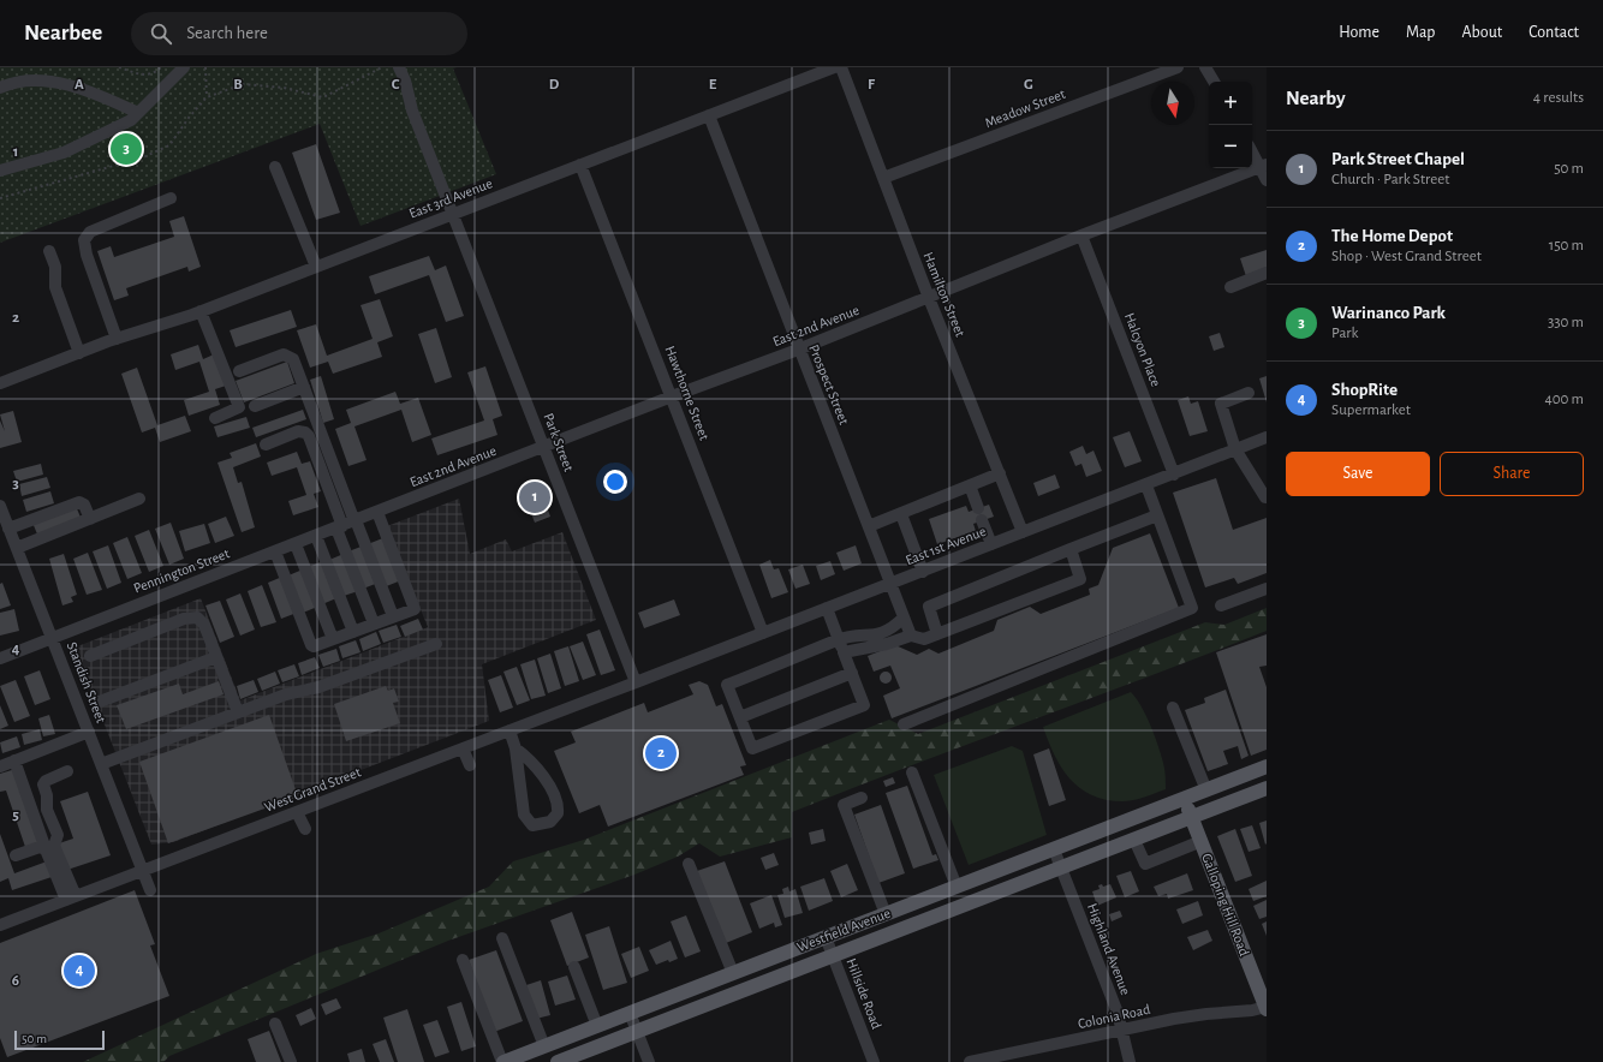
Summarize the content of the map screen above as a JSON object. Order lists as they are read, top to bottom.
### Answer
{
  "streets": {
    "main road": ["Galloping Hill Road", "Westfield Avenue"],
    "street": [
      "Meadow Street",
      "East 3rd Avenue",
      "Hamilton Street",
      "East 2nd Avenue",
      "Halcyon Place",
      "Prospect Street",
      "Hawthorne Street",
      "Park Street",
      "East 1st Avenue",
      "Pennington Street",
      "Standish Street",
      "West Grand Street",
      "Highland Avenue",
      "Hillside Road",
      "Colonia Road"
    ]
  },
  "crossings": [
    ["Meadow Street", "Hamilton Street"],
    ["East 3rd Avenue", "Prospect Street"],
    ["East 3rd Avenue", "Hawthorne Street"],
    ["East 3rd Avenue", "Park Street"],
    ["Hamilton Street", "East 2nd Avenue"],
    ["Hamilton Street", "East 1st Avenue"],
    ["East 2nd Avenue", "Halcyon Place"],
    ["East 2nd Avenue", "Prospect Street"],
    ["East 2nd Avenue", "Hawthorne Street"],
    ["East 2nd Avenue", "Park Street"],
    ["East 2nd Avenue", "Pennington Street"],
    ["Halcyon Place", "East 1st Avenue"],
    ["Prospect Street", "East 1st Avenue"],
    ["Hawthorne Street", "East 1st Avenue"],
    ["Park Street", "East 1st Avenue"],
    ["Park Street", "West Grand Street"],
    ["East 1st Avenue", "West Grand Street"],
    ["Pennington Street", "Standish Street"],
    ["Standish Street", "West Grand Street"],
    ["Galloping Hill Road", "Westfield Avenue"],
    ["Galloping Hill Road", "Colonia Road"],
    ["Westfield Avenue", "Highland Avenue"],
    ["Westfield Avenue", "Hillside Road"],
    ["Highland Avenue", "Colonia Road"]
  ],
  "scale_bar": "50 m",
  "north": "bottom",
  "page": {
    "header": "Nearbee",
    "search": "Search here",
    "nav": [
      "Home",
      "Map",
      "About",
      "Contact"
    ],
    "heading": ["Nearby", "4 results"],
    "map_buttons": ["+", "−"],
    "list": [
      {
        "mark": "1",
        "name": "Park Street Chapel",
        "note": "Church · Park Street",
        "value": "50 m"
      },
      {
        "mark": "2",
        "name": "The Home Depot",
        "note": "Shop · West Grand Street",
        "value": "150 m"
      },
      {
        "mark": "3",
        "name": "Warinanco Park",
        "note": "Park",
        "value": "330 m"
      },
      {
        "mark": "4",
        "name": "ShopRite",
        "note": "Supermarket",
        "value": "400 m"
      }
    ],
    "pins": [
      "3",
      "1",
      "2",
      "4"
    ],
    "buttons": ["Save", "Share"],
    "scale": "50 m"
  },
  "grid": {
    "columns": [
      "A",
      "B",
      "C",
      "D",
      "E",
      "F",
      "G"
    ],
    "rows": [
      "1",
      "2",
      "3",
      "4",
      "5",
      "6"
    ]
  }
}
